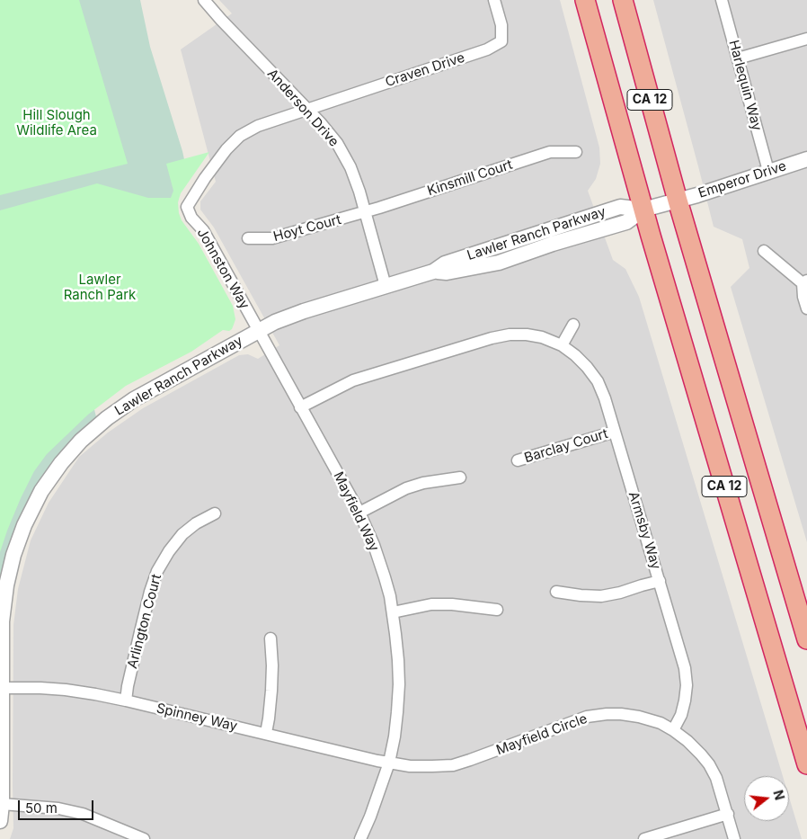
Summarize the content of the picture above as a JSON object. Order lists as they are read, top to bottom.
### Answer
{
  "streets": {
    "highway": ["CA 12"],
    "street": [
      "Craven Drive",
      "Harlequin Way",
      "Anderson Drive",
      "Kinsmill Court",
      "Emperor Drive",
      "Hoyt Court",
      "Lawler Ranch Parkway",
      "Johnston Way",
      "Barclay Court",
      "Mayfield Way",
      "Armsby Way",
      "Arlington Court",
      "Spinney Way",
      "Mayfield Circle"
    ]
  },
  "crossings": [
    ["Craven Drive", "Anderson Drive"],
    ["Craven Drive", "Johnston Way"],
    ["Harlequin Way", "Emperor Drive"],
    ["CA 12", "Emperor Drive"],
    ["CA 12", "Lawler Ranch Parkway"],
    ["Anderson Drive", "Kinsmill Court"],
    ["Anderson Drive", "Hoyt Court"],
    ["Anderson Drive", "Lawler Ranch Parkway"],
    ["Anderson Drive", "Johnston Way"],
    ["Kinsmill Court", "Hoyt Court"],
    ["Emperor Drive", "Lawler Ranch Parkway"],
    ["Lawler Ranch Parkway", "Johnston Way"],
    ["Lawler Ranch Parkway", "Mayfield Way"],
    ["Lawler Ranch Parkway", "Spinney Way"],
    ["Johnston Way", "Mayfield Way"],
    ["Barclay Court", "Armsby Way"],
    ["Mayfield Way", "Armsby Way"],
    ["Mayfield Way", "Spinney Way"],
    ["Mayfield Way", "Mayfield Circle"],
    ["Armsby Way", "Mayfield Circle"],
    ["Arlington Court", "Spinney Way"],
    ["Spinney Way", "Mayfield Circle"]
  ],
  "parks": ["Hill Slough Wildlife Area", "Lawler Ranch Park"],
  "scale_bar": "50 m",
  "north": "right"
}
